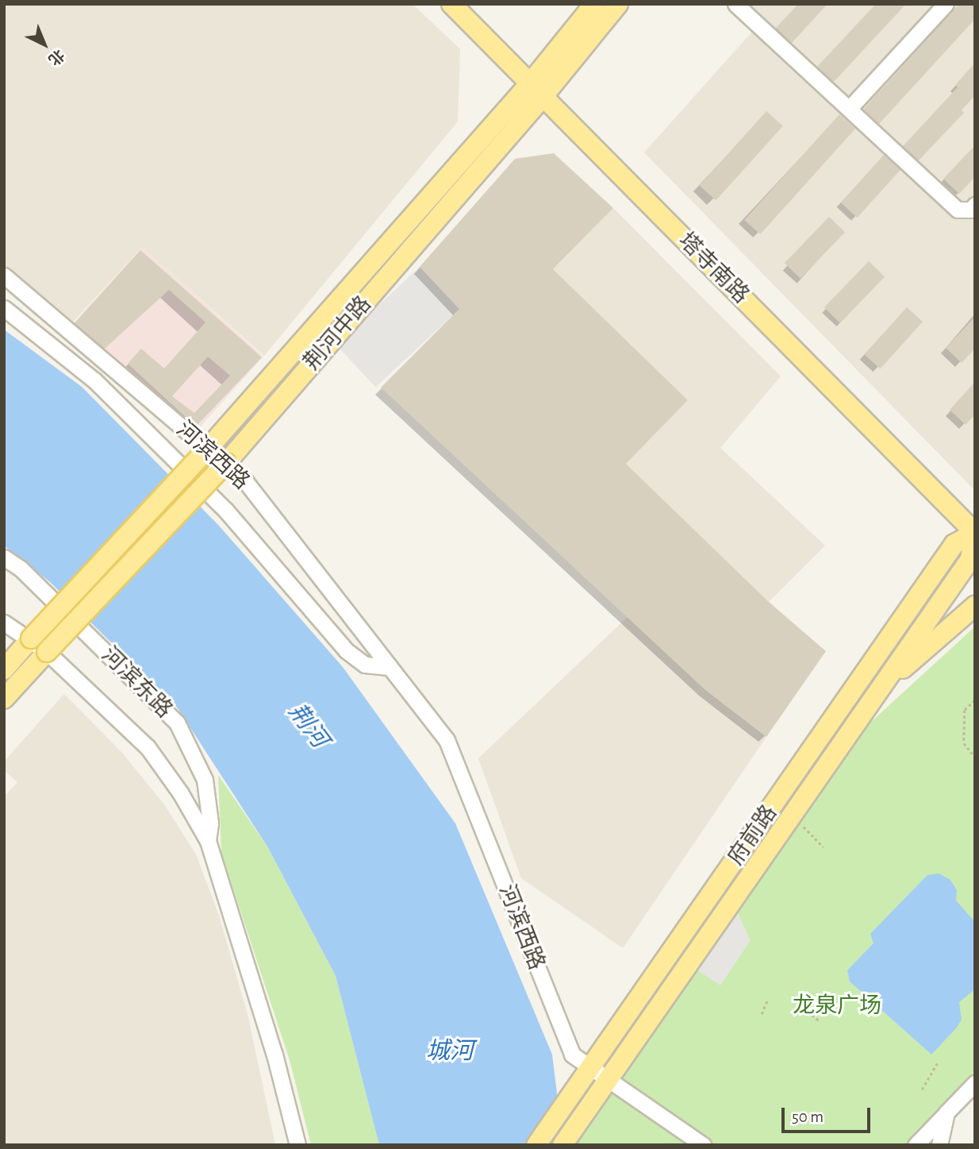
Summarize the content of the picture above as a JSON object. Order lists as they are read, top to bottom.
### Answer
{
  "streets": {
    "main road": ["塔寺南路", "荆河中路", "府前路"],
    "street": ["河滨西路", "河滨东路"]
  },
  "crossings": [
    ["塔寺南路", "荆河中路"],
    ["塔寺南路", "府前路"],
    ["荆河中路", "河滨西路"],
    ["荆河中路", "河滨东路"],
    ["河滨西路", "府前路"]
  ],
  "water": ["荆河", "城河"],
  "parks": ["龙泉广场"],
  "scale_bar": "50 m",
  "north": "bottom right"
}
